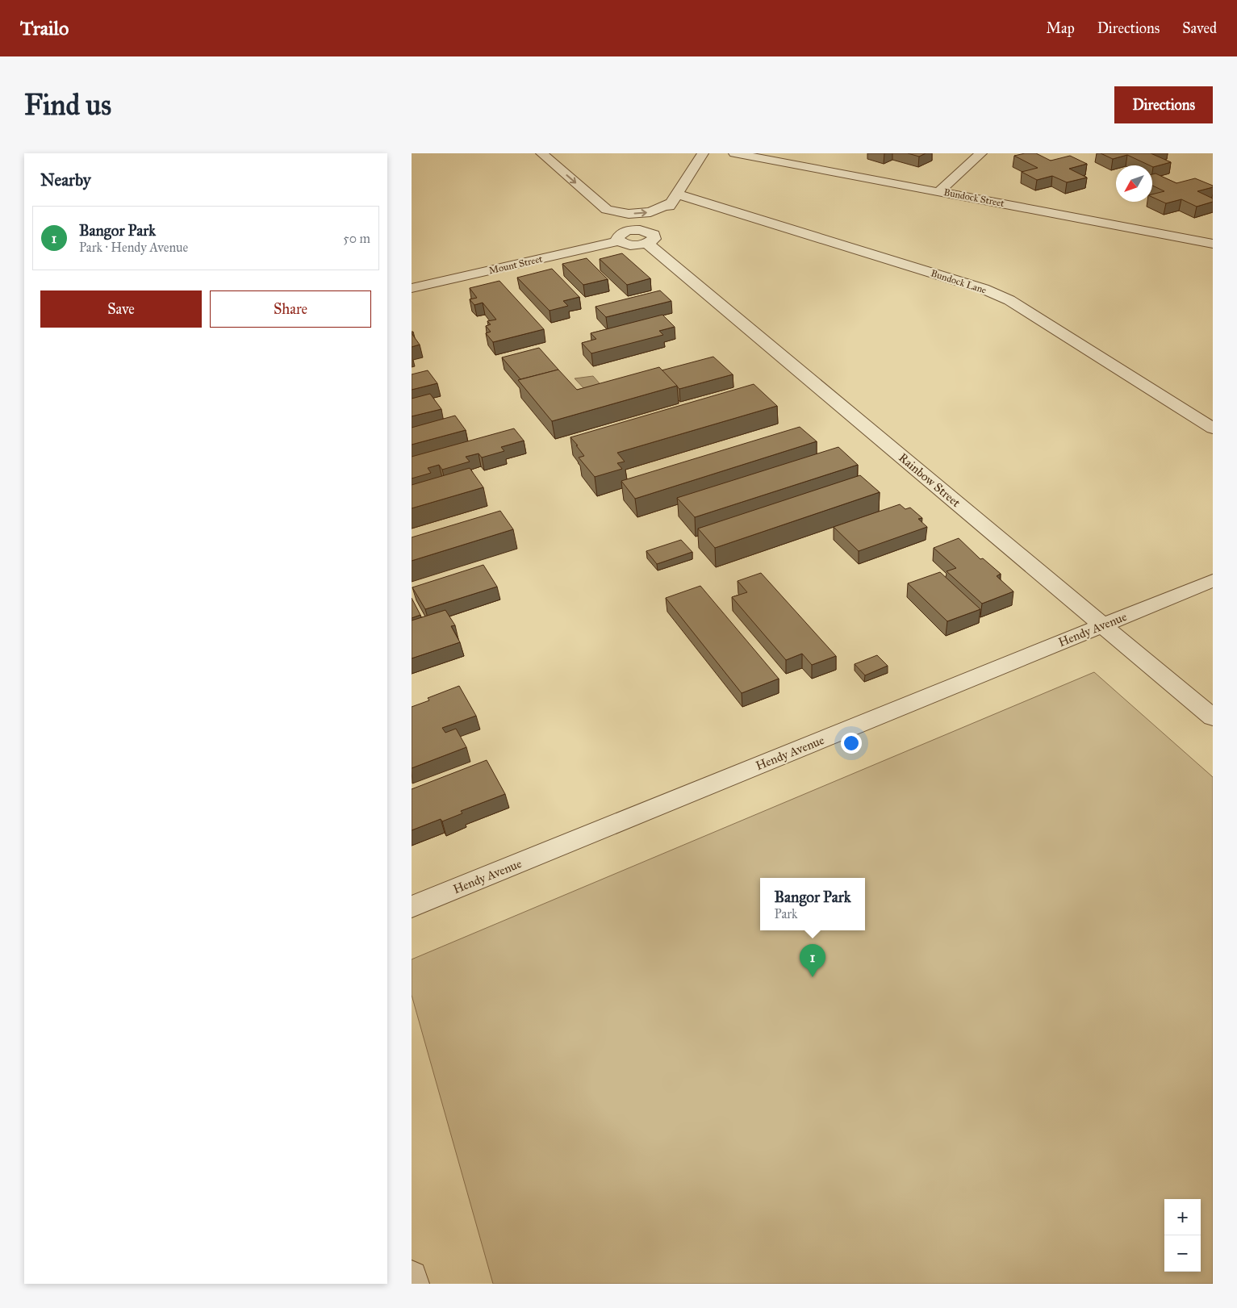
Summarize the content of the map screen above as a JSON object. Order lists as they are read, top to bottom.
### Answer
{
  "streets": {
    "street": [
      "Bundock Street",
      "Mount Street",
      "Bundock Lane",
      "Rainbow Street",
      "Hendy Avenue"
    ]
  },
  "crossings": [
    ["Mount Street", "Rainbow Street"],
    ["Rainbow Street", "Hendy Avenue"]
  ],
  "north": "bottom left",
  "page": {
    "header": "Trailo",
    "nav": ["Map", "Directions", "Saved"],
    "buttons": [
      "Directions",
      ["Save", "Share"]
    ],
    "title": "Find us",
    "heading": "Nearby",
    "list": [
      {
        "mark": "1",
        "name": "Bangor Park",
        "note": "Park · Hendy Avenue",
        "value": "50 m"
      }
    ],
    "popup": ["Bangor Park", "Park"],
    "pins": "1",
    "map_buttons": ["+", "−"]
  }
}
